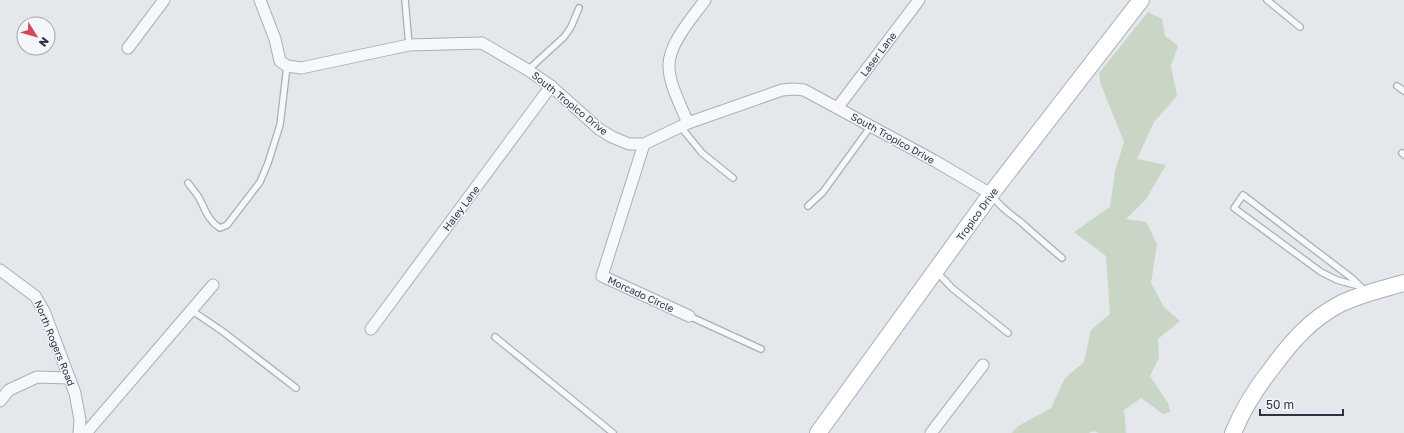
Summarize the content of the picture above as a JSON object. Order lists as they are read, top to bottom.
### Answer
{
  "streets": {
    "street": [
      "Laser Lane",
      "South Tropico Drive",
      "Haley Lane",
      "Tropico Drive",
      "Morcado Circle",
      "North Rogers Road"
    ]
  },
  "crossings": [
    ["Laser Lane", "South Tropico Drive"],
    ["South Tropico Drive", "Haley Lane"],
    ["South Tropico Drive", "Tropico Drive"],
    ["South Tropico Drive", "Morcado Circle"]
  ],
  "scale_bar": "50 m",
  "north": "bottom right"
}
